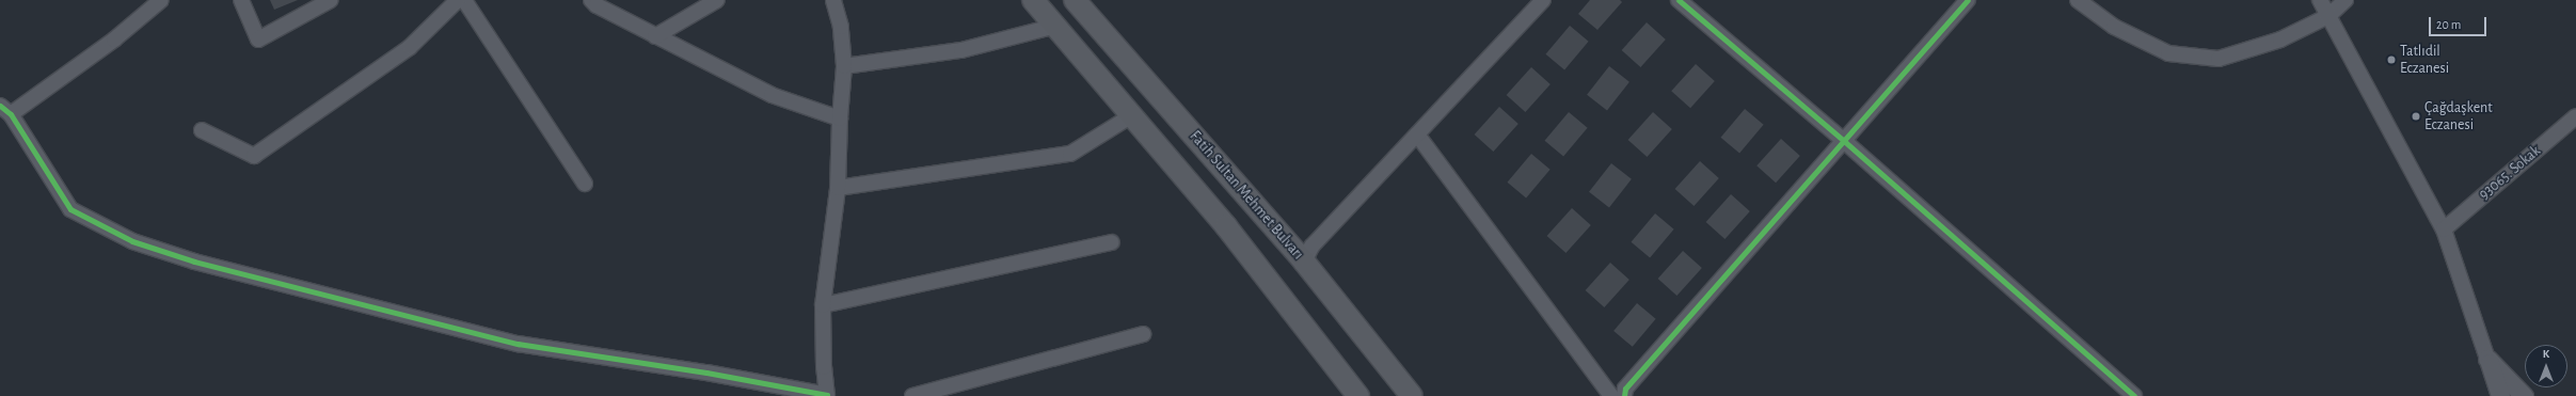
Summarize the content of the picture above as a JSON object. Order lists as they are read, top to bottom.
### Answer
{
  "streets": {
    "main road": ["Fatih Sultan Mehmet Bulvarı"],
    "street": ["93065. Sokak"]
  },
  "places": ["Tatlıdil Eczanesi", "Çağdaşkent Eczanesi"],
  "scale_bar": "20 m",
  "north": "top"
}
